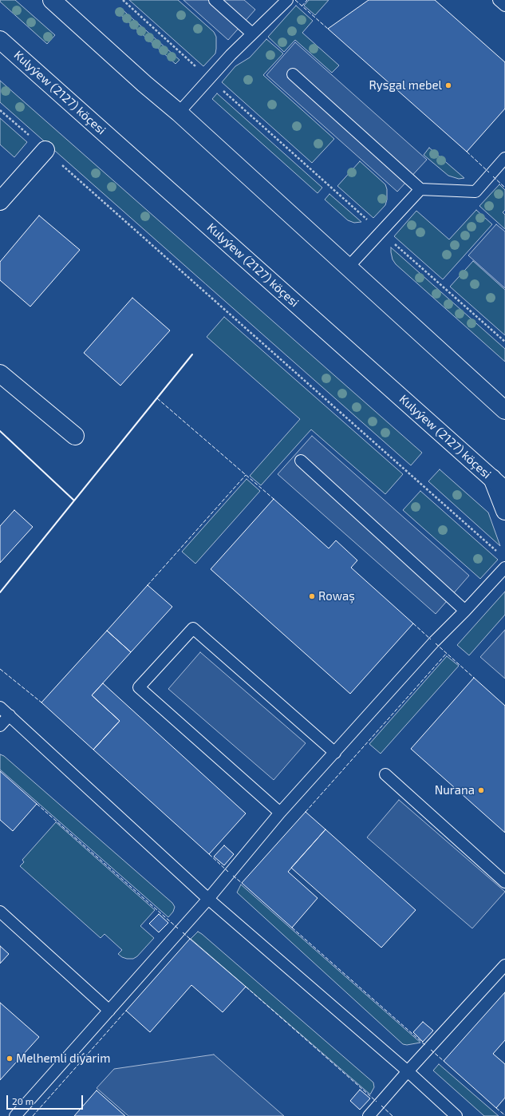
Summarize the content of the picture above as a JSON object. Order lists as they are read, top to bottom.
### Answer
{
  "streets": {
    "main road": ["Kulyýew (2127) köçesi"]
  },
  "places": [
    "Rysgal mebel",
    "Rowaş",
    "Nurana",
    "Melhemli diýarim"
  ],
  "scale_bar": "20 m"
}
